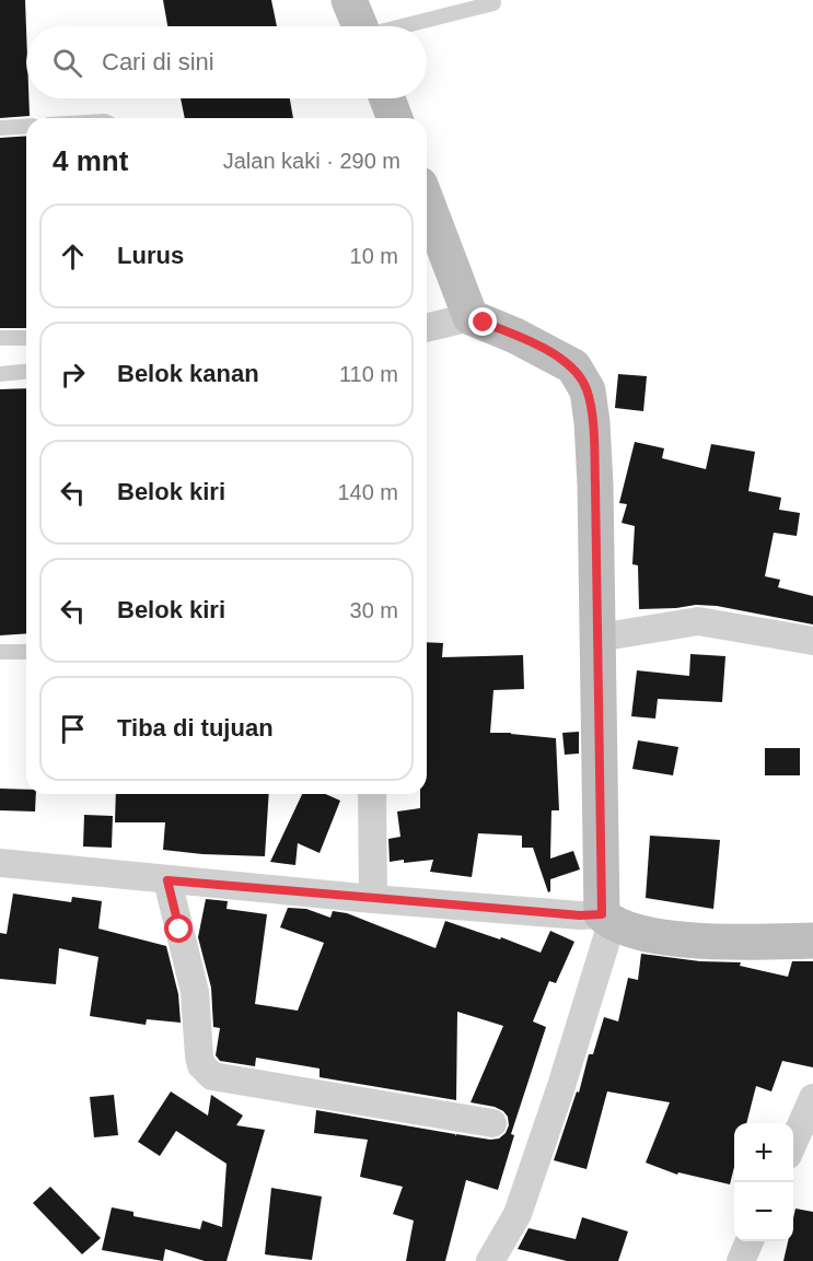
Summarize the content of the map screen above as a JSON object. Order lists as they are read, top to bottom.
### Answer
{
  "page": {
    "search": "Cari di sini",
    "heading": ["4 mnt", "Jalan kaki · 290 m"],
    "list": [
      ["Lurus", "10 m"],
      ["Belok kanan", "110 m"],
      ["Belok kiri", "140 m"],
      ["Belok kiri", "30 m"],
      "Tiba di tujuan"
    ],
    "map_buttons": ["+", "−"]
  }
}
